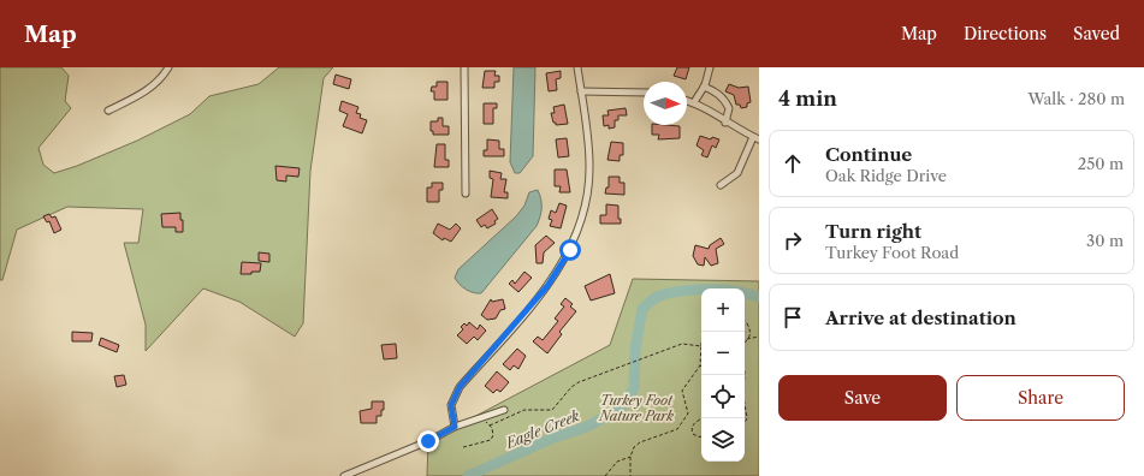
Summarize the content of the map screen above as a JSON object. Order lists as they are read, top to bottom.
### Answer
{
  "water": ["Eagle Creek"],
  "parks": ["Turkey Foot Nature Park"],
  "north": "right",
  "page": {
    "header": "Map",
    "nav": ["Map", "Directions", "Saved"],
    "heading": ["4 min", "Walk · 280 m"],
    "list": [
      ["Continue", "Oak Ridge Drive", "250 m"],
      ["Turn right", "Turkey Foot Road", "30 m"],
      "Arrive at destination"
    ],
    "map_buttons": ["+", "−"],
    "buttons": ["Save", "Share"]
  }
}
